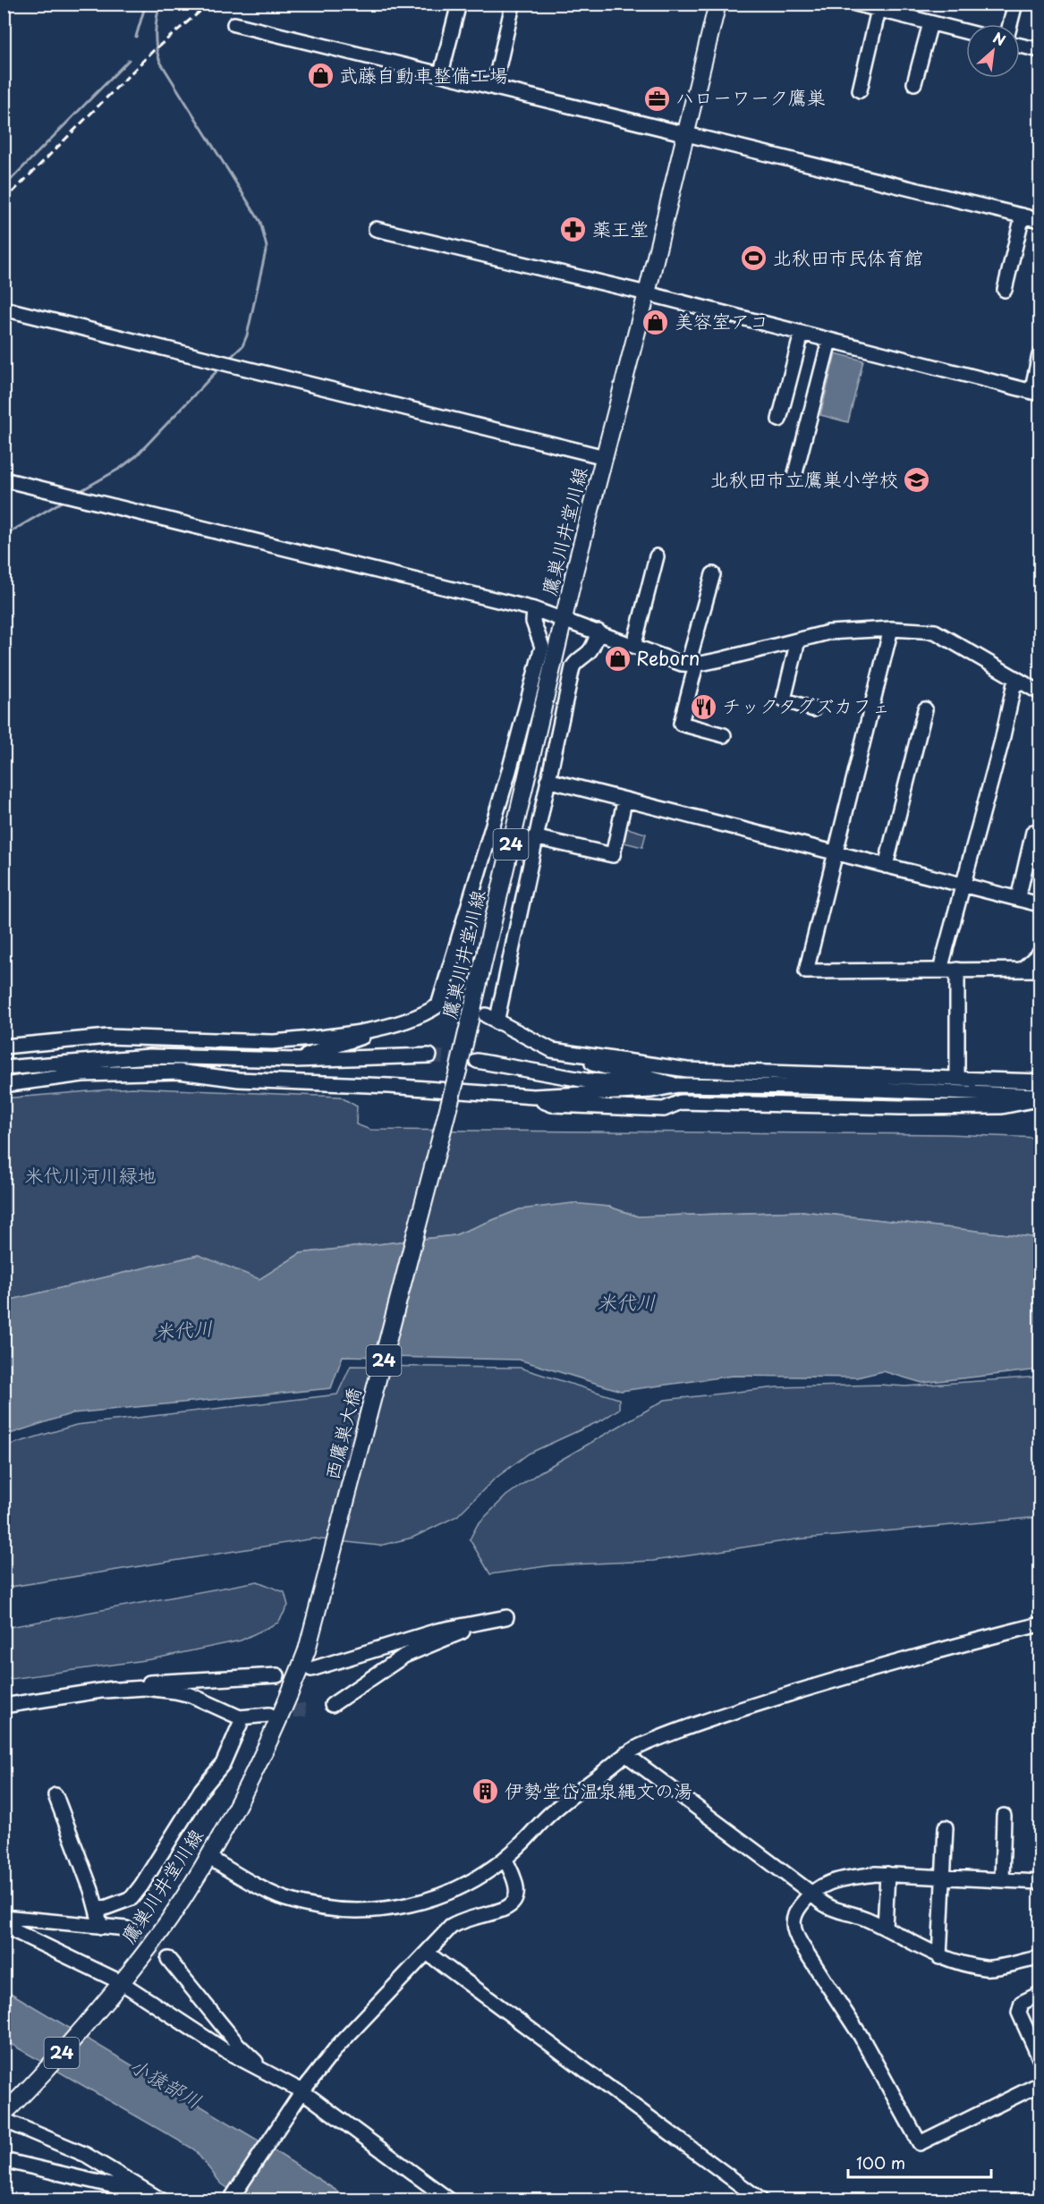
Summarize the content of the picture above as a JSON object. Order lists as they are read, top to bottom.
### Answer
{
  "streets": {
    "main road": ["鷹巣川井堂川線", "24", "西鷹巣大橋"]
  },
  "crossings": [
    ["鷹巣川井堂川線", "西鷹巣大橋"]
  ],
  "water": ["米代川", "小猿部川"],
  "parks": ["米代川河川緑地"],
  "places": {
    "shop": ["武藤自動車整備工場", "美容室アコ", "Reborn"],
    "office": ["ハローワーク鷹巣"],
    "pharmacy": ["薬王堂"],
    "sports": ["北秋田市民体育館"],
    "school or university": ["北秋田市立鷹巣小学校"],
    "restaurant": ["チックタグズカフェ"],
    "building": ["伊勢堂岱温泉縄文の湯"]
  },
  "scale_bar": "100 m",
  "north": "top right"
}
